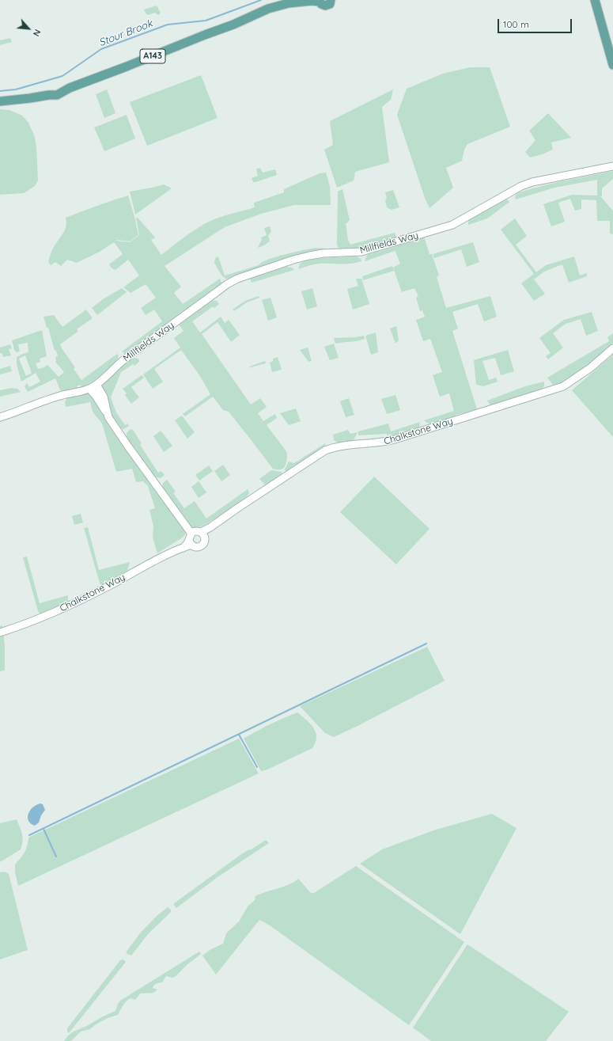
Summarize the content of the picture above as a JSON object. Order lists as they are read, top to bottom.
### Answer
{
  "streets": {
    "main road": ["A143"],
    "street": ["Millfields Way", "Chalkstone Way"]
  },
  "water": ["Stour Brook"],
  "scale_bar": "100 m",
  "north": "bottom right"
}
